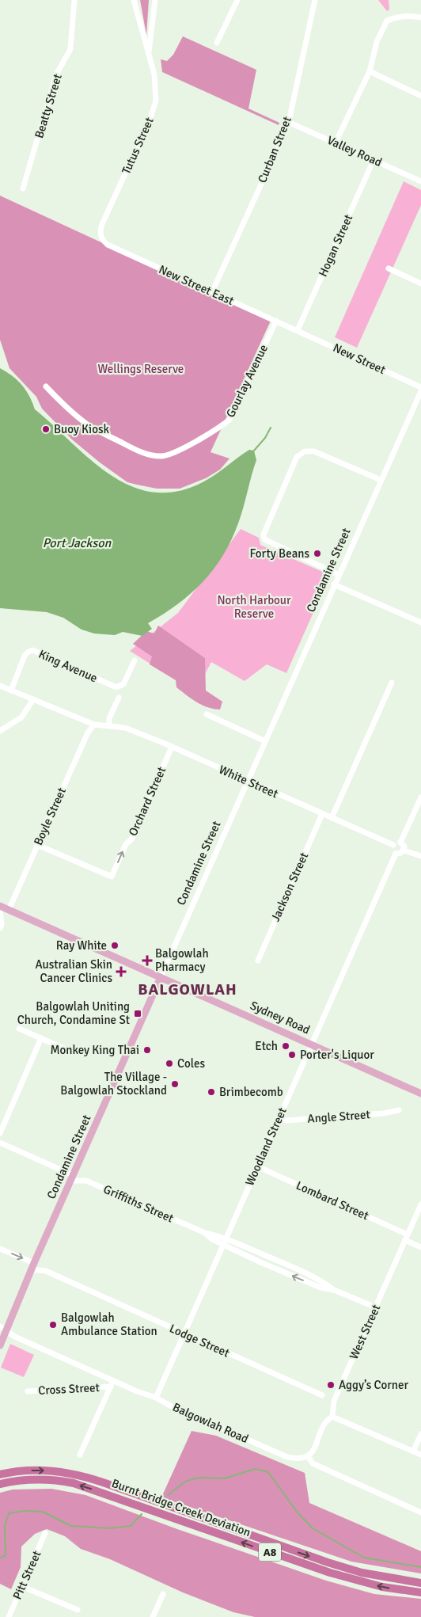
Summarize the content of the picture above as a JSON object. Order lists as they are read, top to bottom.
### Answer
{
  "streets": {
    "highway": ["Burnt Bridge Creek Deviation", "A8"],
    "main road": ["Condamine Street", "Sydney Road"],
    "street": [
      "Beatty Street",
      "Tutus Street",
      "Curban Street",
      "Valley Road",
      "Hogan Street",
      "New Street East",
      "New Street",
      "Gourlay Avenue",
      "King Avenue",
      "White Street",
      "Orchard Street",
      "Boyle Street",
      "Jackson Street",
      "Angle Street",
      "Woodland Street",
      "Lombard Street",
      "Griffiths Street",
      "West Street",
      "Lodge Street",
      "Cross Street",
      "Balgowlah Road",
      "Pitt Street"
    ]
  },
  "crossings": [
    ["Tutus Street", "New Street East"],
    ["Curban Street", "Valley Road"],
    ["Curban Street", "New Street East"],
    ["Valley Road", "Hogan Street"],
    ["Hogan Street", "New Street East"],
    ["Hogan Street", "New Street"],
    ["New Street East", "New Street"],
    ["New Street East", "Gourlay Avenue"],
    ["Condamine Street", "White Street"],
    ["Condamine Street", "Sydney Road"],
    ["Condamine Street", "Griffiths Street"],
    ["Condamine Street", "Lodge Street"],
    ["Condamine Street", "Balgowlah Road"],
    ["King Avenue", "White Street"],
    ["White Street", "Orchard Street"],
    ["White Street", "Boyle Street"],
    ["White Street", "Jackson Street"],
    ["White Street", "Woodland Street"],
    ["Orchard Street", "Boyle Street"],
    ["Boyle Street", "Sydney Road"],
    ["Sydney Road", "Woodland Street"],
    ["Angle Street", "Woodland Street"],
    ["Woodland Street", "Lombard Street"],
    ["Woodland Street", "Griffiths Street"],
    ["Woodland Street", "Lodge Street"],
    ["Woodland Street", "Balgowlah Road"],
    ["Lombard Street", "West Street"],
    ["Griffiths Street", "West Street"],
    ["West Street", "Balgowlah Road"]
  ],
  "districts": ["BALGOWLAH"],
  "water": ["Port Jackson"],
  "parks": ["Wellings Reserve", "North Harbour Reserve"],
  "places": {
    "other": [
      "Buoy Kiosk",
      "Forty Beans",
      "Ray White",
      "Etch",
      "Monkey King Thai",
      "Porter's Liquor",
      "Coles",
      "The Village - Balgowlah Stockland",
      "Brimbecomb",
      "Balgowlah Ambulance Station",
      "Aggy’s Corner"
    ],
    "health": ["Balgowlah Pharmacy", "Australian Skin Cancer Clinics"],
    "transit": ["Balgowlah Uniting Church, Condamine St"]
  }
}
